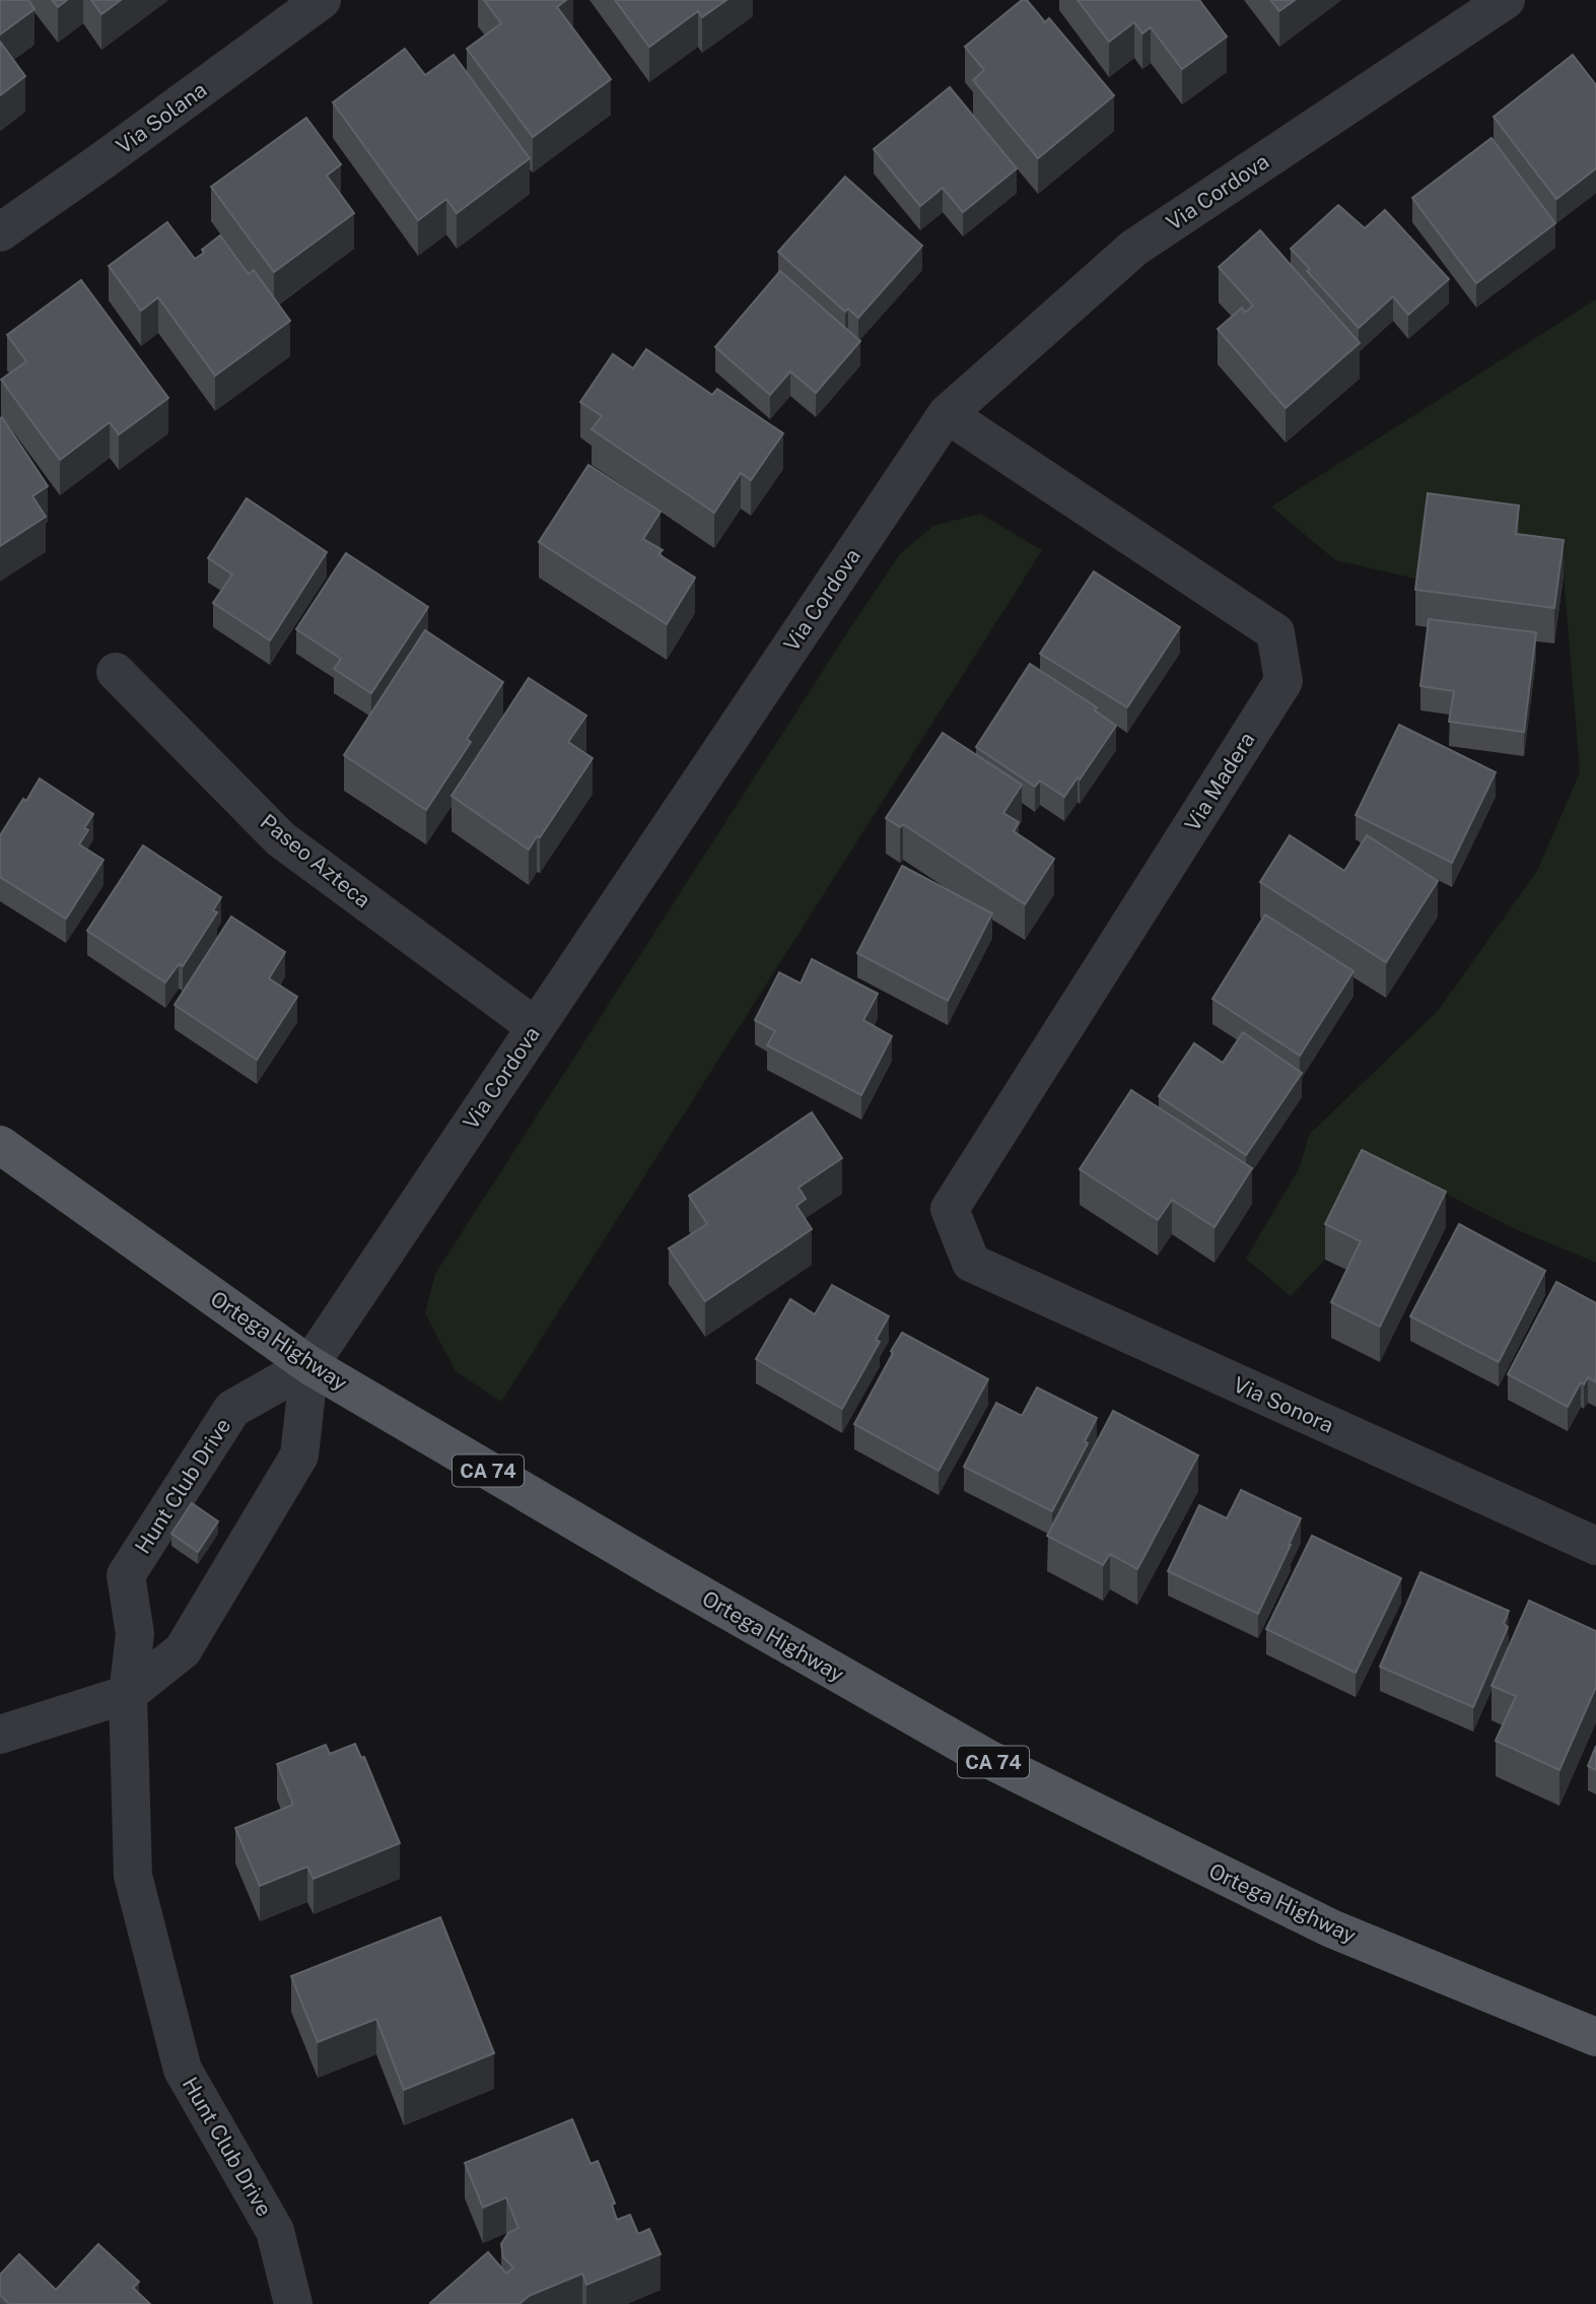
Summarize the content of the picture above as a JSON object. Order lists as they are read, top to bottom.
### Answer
{
  "streets": {
    "main road": ["Ortega Highway", "CA 74"],
    "street": [
      "Via Solana",
      "Via Cordova",
      "Via Madera",
      "Paseo Azteca",
      "Via Sonora",
      "Hunt Club Drive"
    ]
  },
  "crossings": [
    ["Via Cordova", "Via Madera"],
    ["Via Cordova", "Paseo Azteca"],
    ["Via Cordova", "Ortega Highway"],
    ["Via Cordova", "Hunt Club Drive"],
    ["Via Madera", "Via Sonora"],
    ["Ortega Highway", "Hunt Club Drive"]
  ]
}
